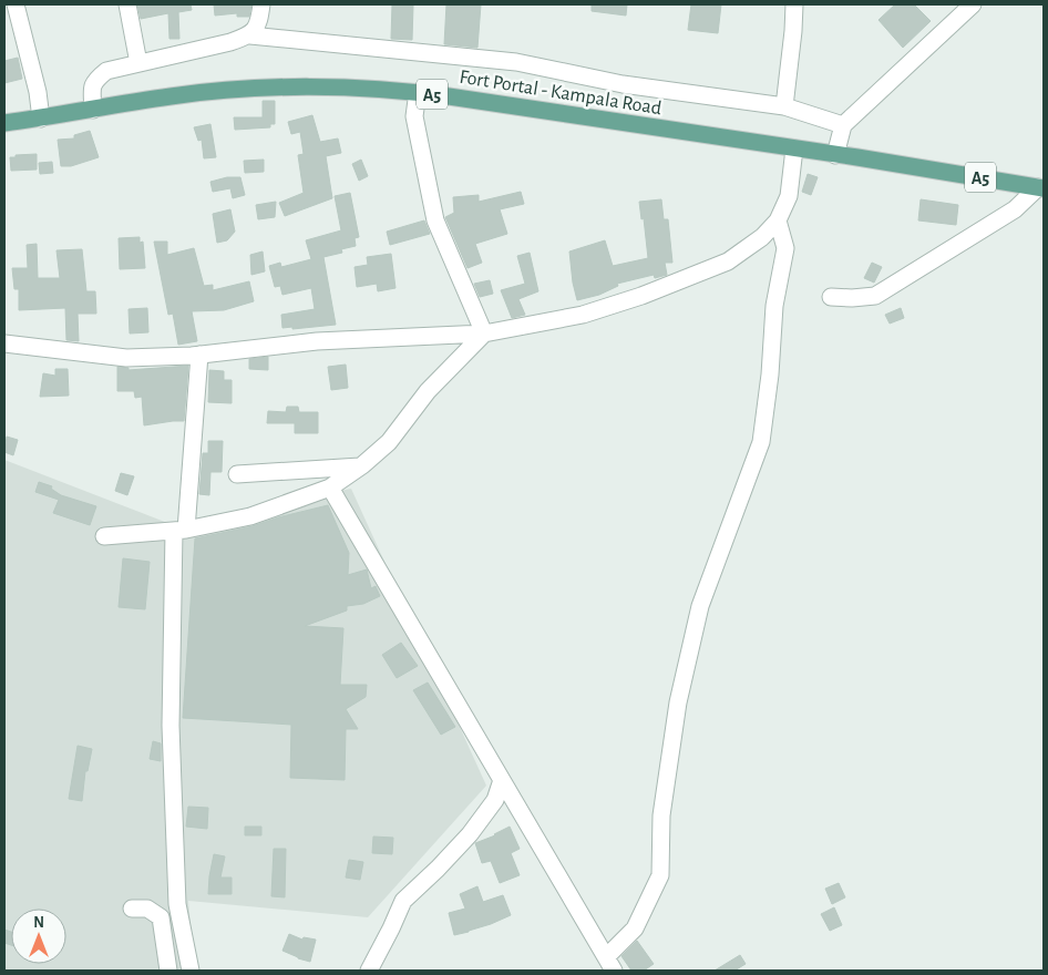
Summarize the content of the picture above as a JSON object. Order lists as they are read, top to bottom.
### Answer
{
  "streets": {
    "main road": ["Fort Portal - Kampala Road", "A5"]
  },
  "north": "top"
}
